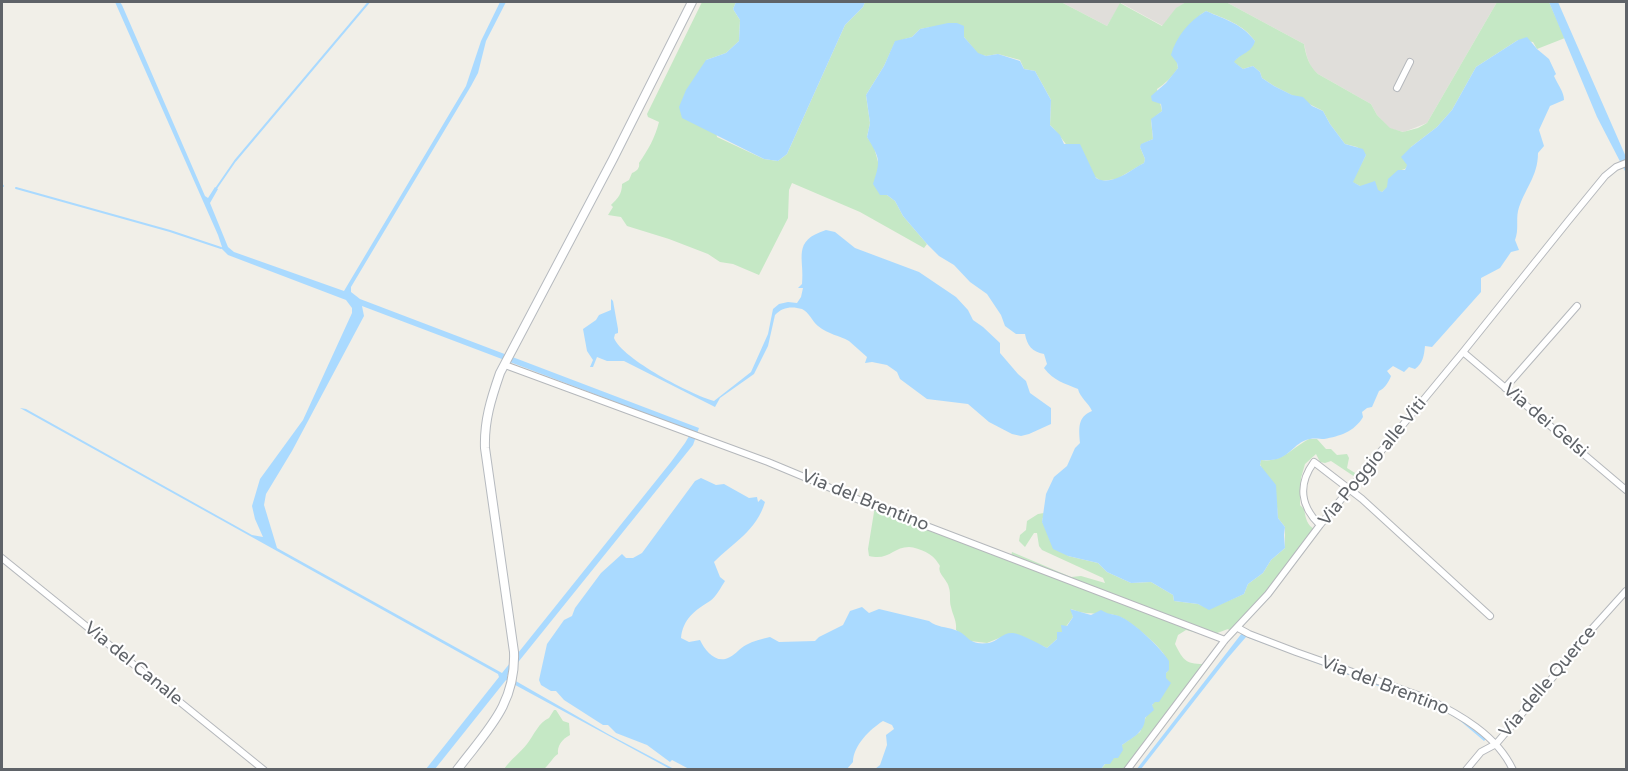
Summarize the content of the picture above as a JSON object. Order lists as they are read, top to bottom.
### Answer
{
  "streets": {
    "street": [
      "Via dei Gelsi",
      "Via Poggio alle Viti",
      "Via del Brentino",
      "Via del Canale",
      "Via delle Querce"
    ]
  },
  "crossings": [
    ["Via dei Gelsi", "Via Poggio alle Viti"],
    ["Via Poggio alle Viti", "Via del Brentino"],
    ["Via del Brentino", "Via delle Querce"]
  ]
}
